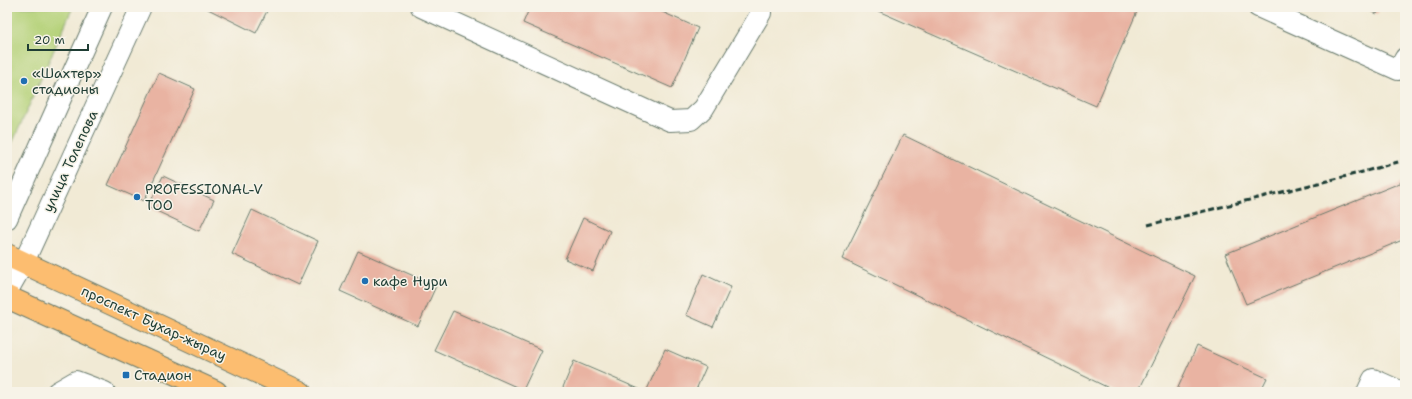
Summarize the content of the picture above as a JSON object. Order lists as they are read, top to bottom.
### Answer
{
  "streets": {
    "main road": ["проспект Бухар-жырау"],
    "street": ["улица Толепова"]
  },
  "crossings": [
    ["улица Толепова", "проспект Бухар-жырау"]
  ],
  "places": {
    "other": ["«Шахтер» стадионы", "PROFESSIONAL-V ТОО", "кафе Нури"],
    "transit": ["Стадион"]
  },
  "scale_bar": "20 m"
}
